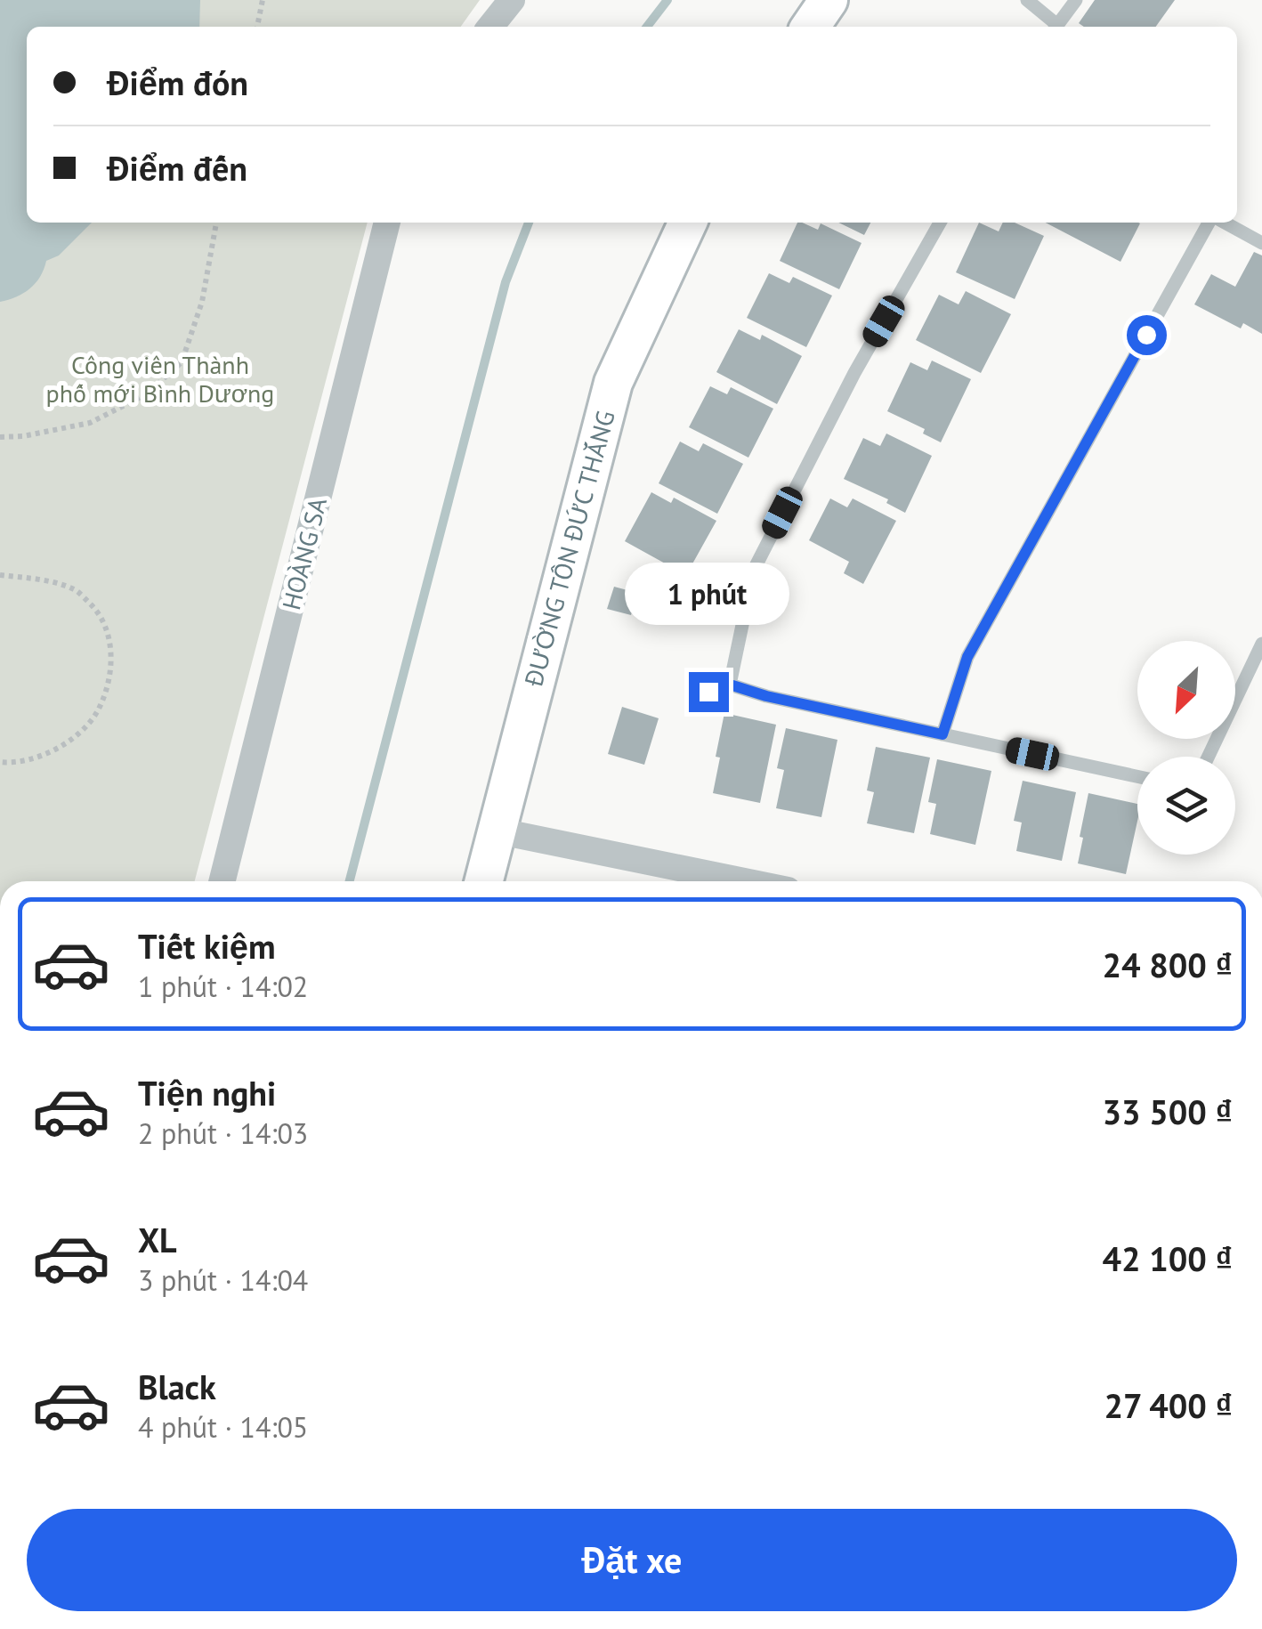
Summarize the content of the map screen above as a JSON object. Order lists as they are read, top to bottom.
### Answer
{
  "streets": {
    "street": ["ĐƯỜNG TÔN ĐỨC THẮNG", "HOÀNG SA"]
  },
  "parks": ["Công viên Thành phố mới Bình Dương"],
  "north": "bottom left",
  "page": {
    "banner": ["Điểm đón", "Điểm đến"],
    "bubble": "1 phút",
    "list": [
      {
        "name": "Tiết kiệm",
        "note": "1 phút · 14:02",
        "value": "24 800 ₫"
      },
      {
        "name": "Tiện nghi",
        "note": "2 phút · 14:03",
        "value": "33 500 ₫"
      },
      {
        "name": "XL",
        "note": "3 phút · 14:04",
        "value": "42 100 ₫"
      },
      {
        "name": "Black",
        "note": "4 phút · 14:05",
        "value": "27 400 ₫"
      }
    ],
    "buttons": "Đặt xe"
  }
}
